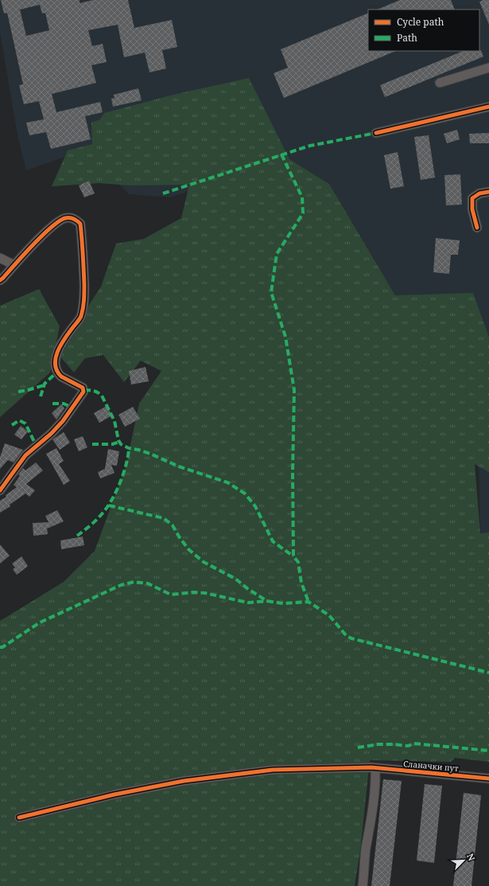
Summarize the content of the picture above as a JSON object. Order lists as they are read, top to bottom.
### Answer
{
  "streets": {
    "street": ["Сланачки пут"]
  },
  "legend": ["Cycle path", "Path"],
  "north": "top right"
}
